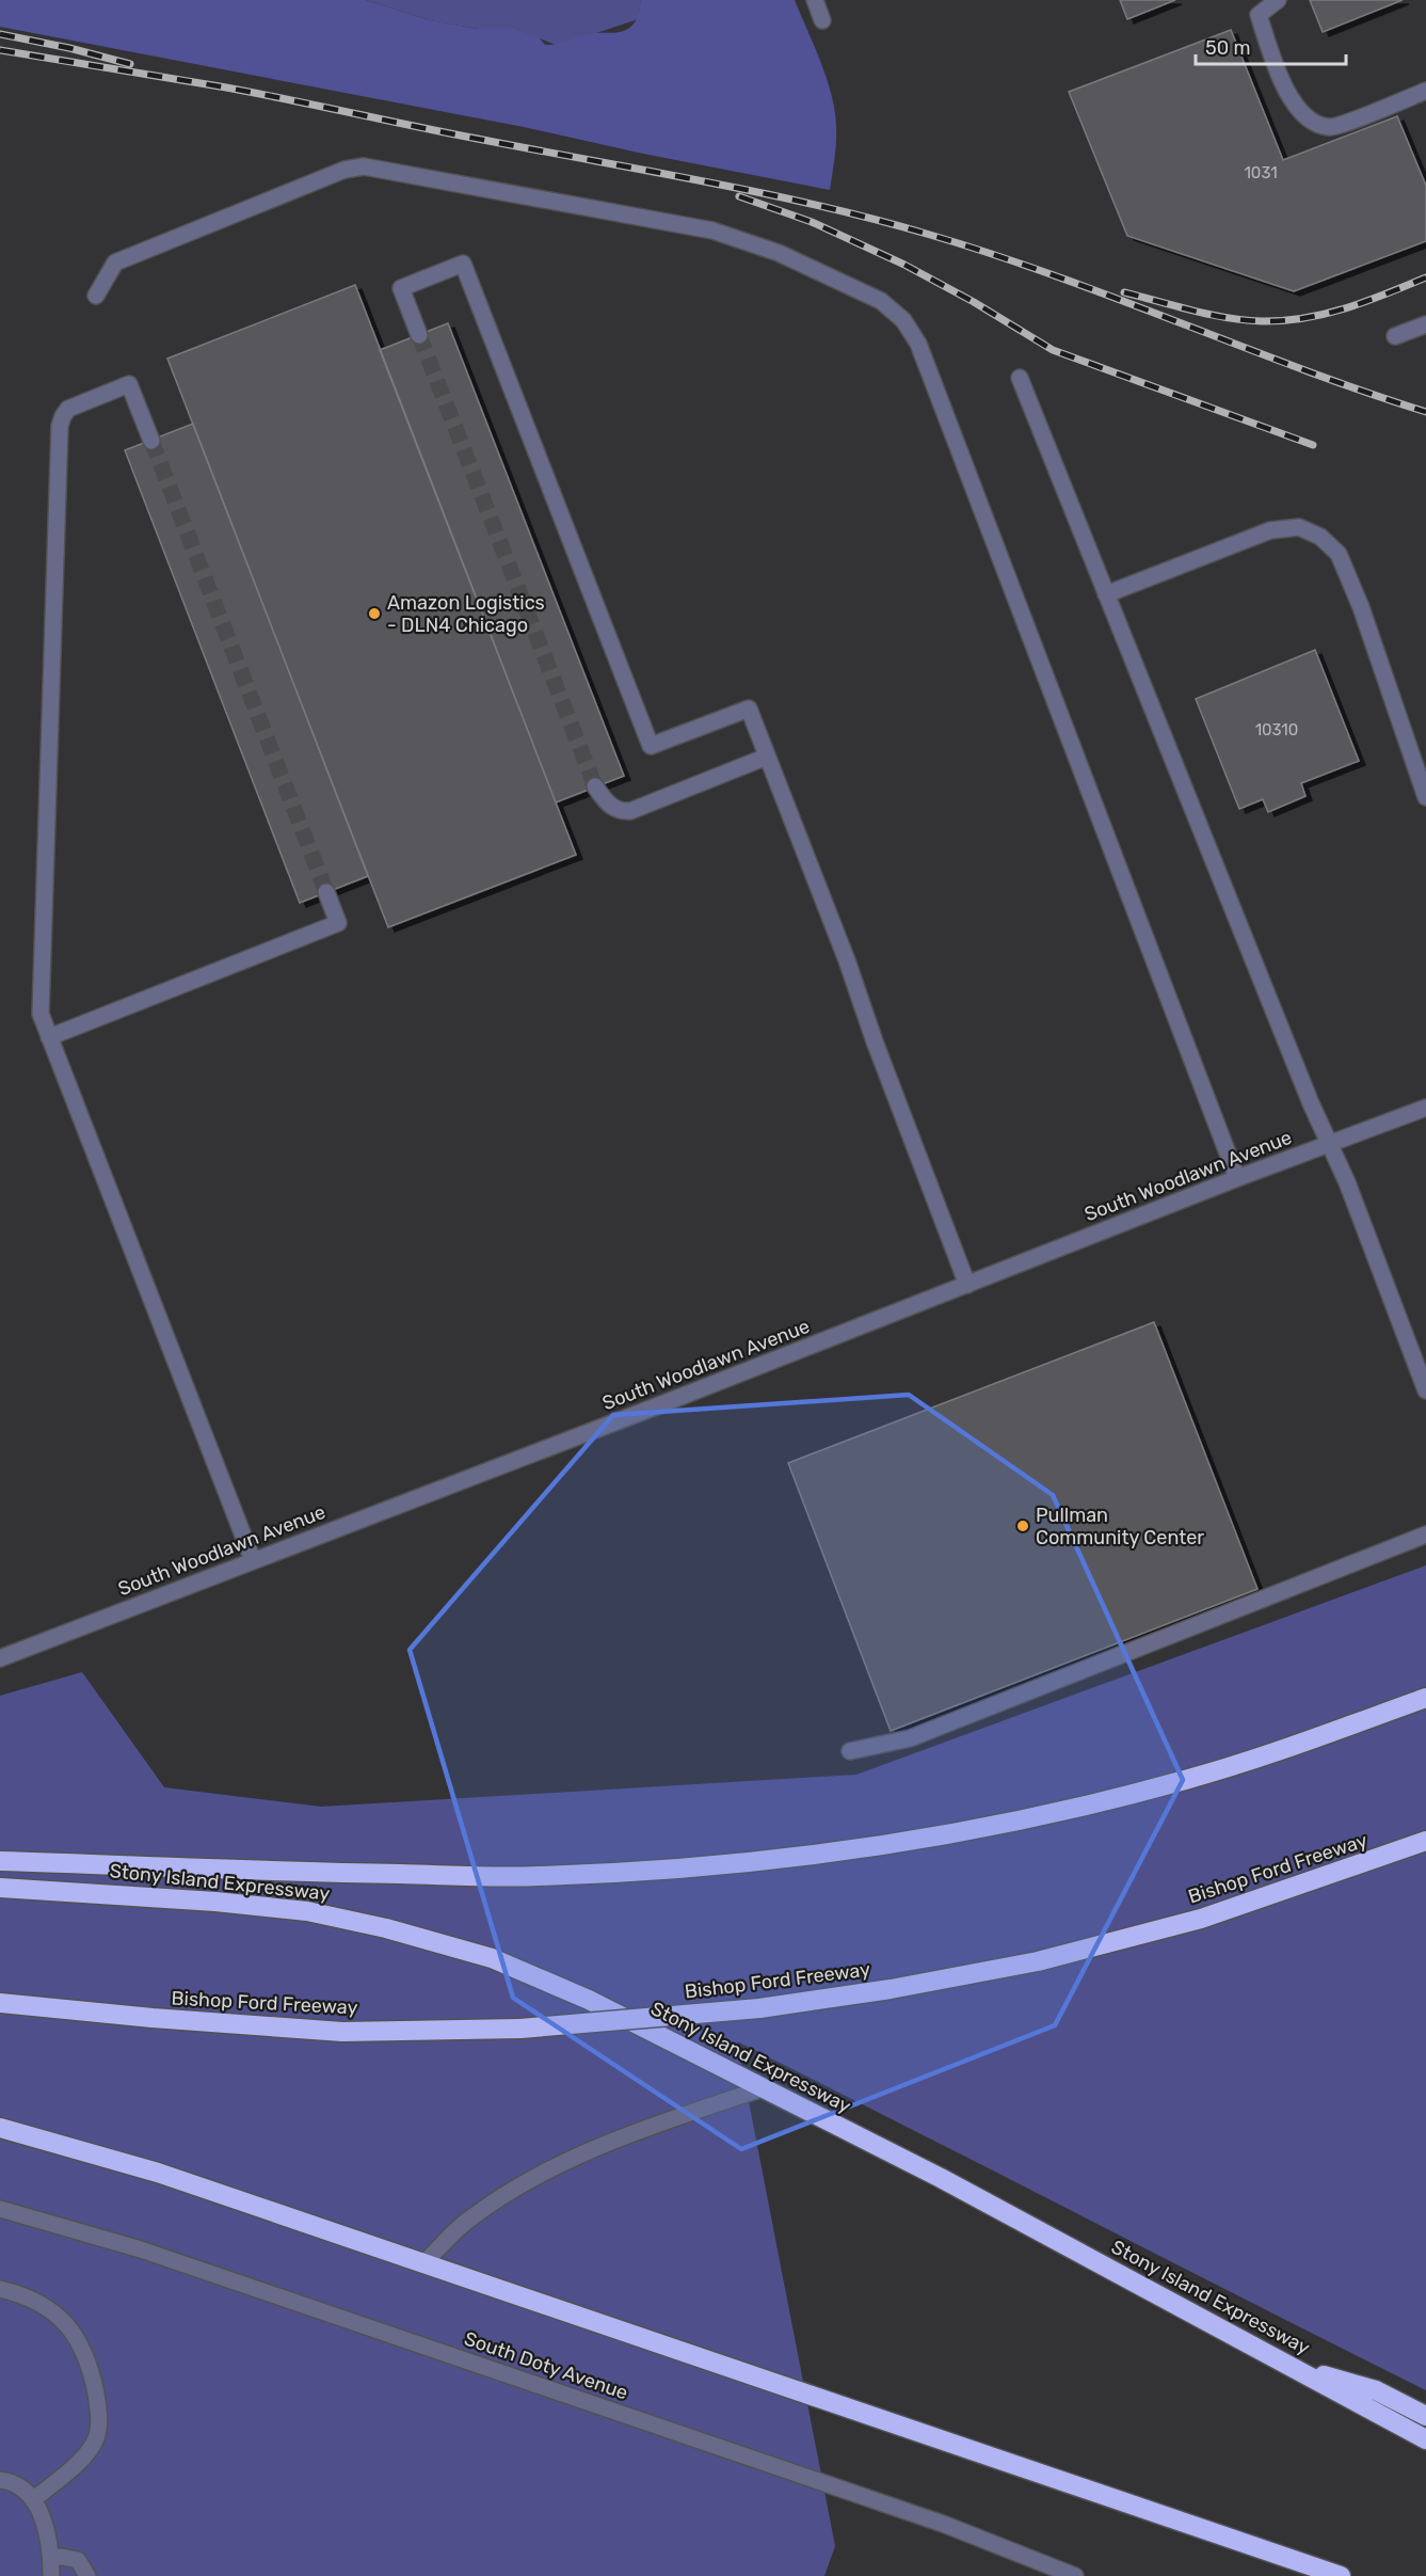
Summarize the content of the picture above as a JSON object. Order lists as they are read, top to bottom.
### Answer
{
  "streets": {
    "highway": ["Bishop Ford Freeway", "Stony Island Expressway"],
    "street": ["South Woodlawn Avenue", "South Doty Avenue"]
  },
  "places": ["Amazon Logistics - DLN4 Chicago", "Pullman Community Center"],
  "house_numbers": ["1031", "10310"],
  "scale_bar": "50 m"
}
